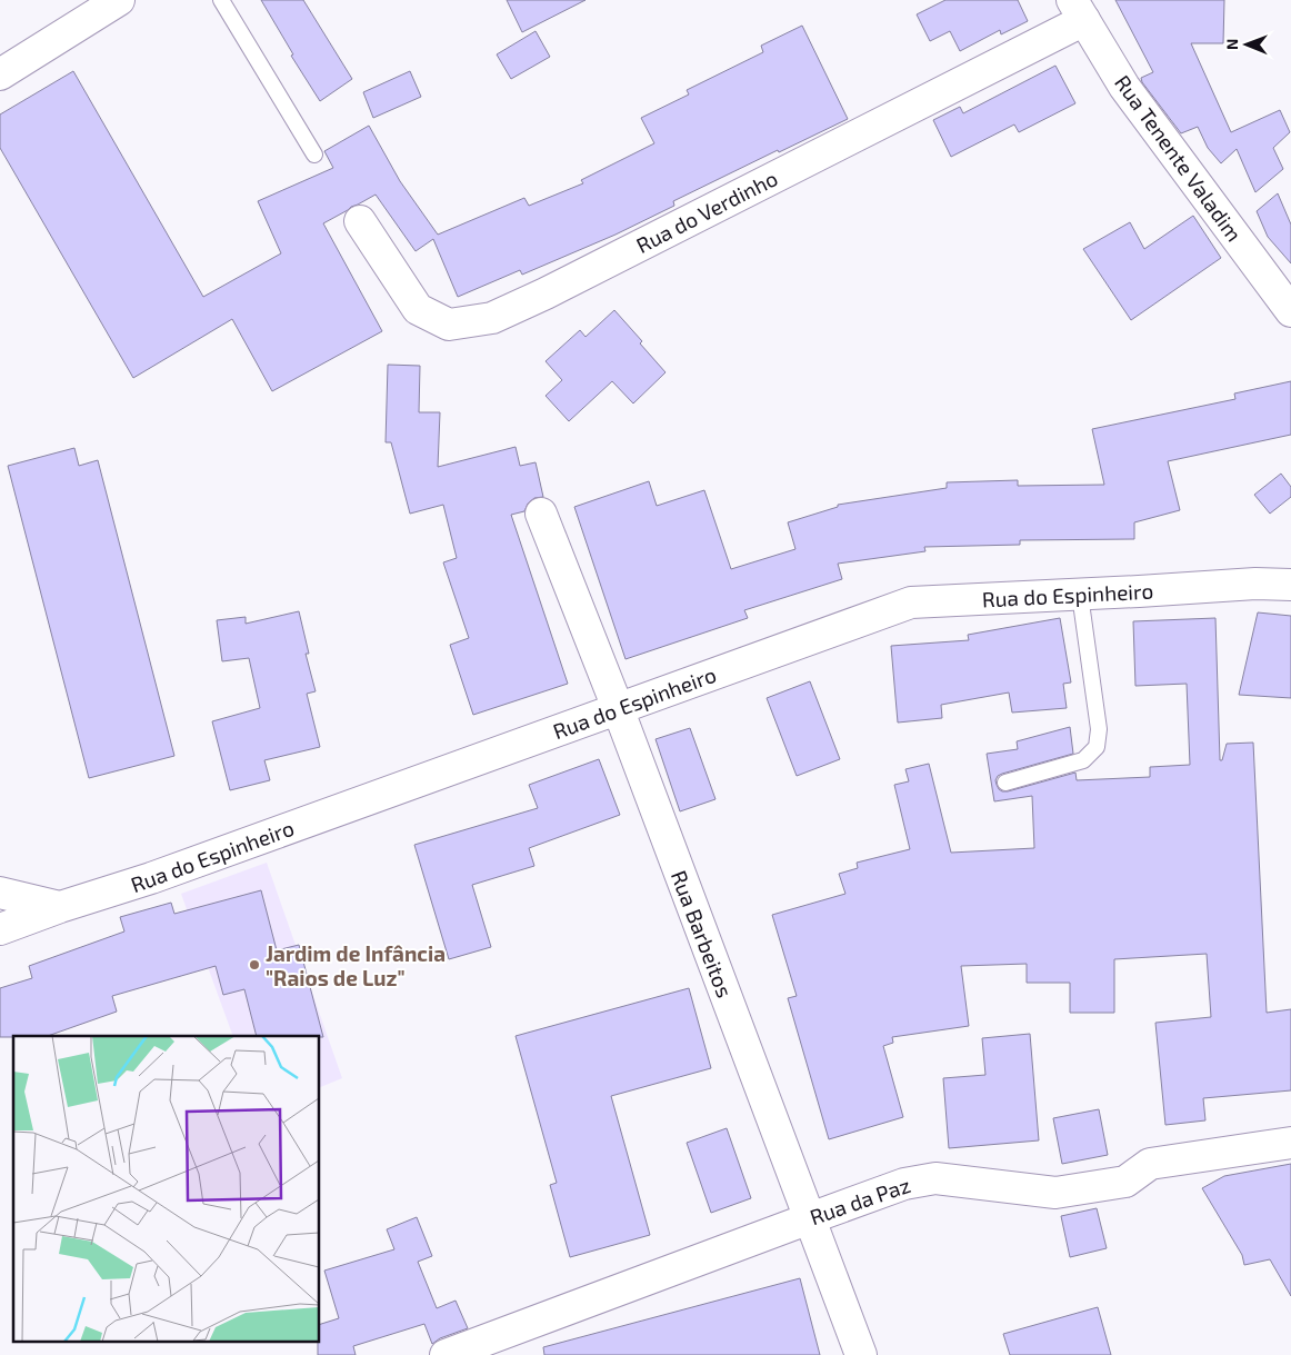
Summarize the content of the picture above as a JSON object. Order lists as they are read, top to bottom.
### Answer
{
  "streets": {
    "street": [
      "Rua Tenente Valadim",
      "Rua do Verdinho",
      "Rua do Espinheiro",
      "Rua Barbeitos",
      "Rua da Paz"
    ]
  },
  "crossings": [
    ["Rua Tenente Valadim", "Rua do Verdinho"],
    ["Rua do Espinheiro", "Rua Barbeitos"],
    ["Rua Barbeitos", "Rua da Paz"]
  ],
  "places": ["Jardim de Infância \"Raios de Luz\""],
  "north": "left"
}
